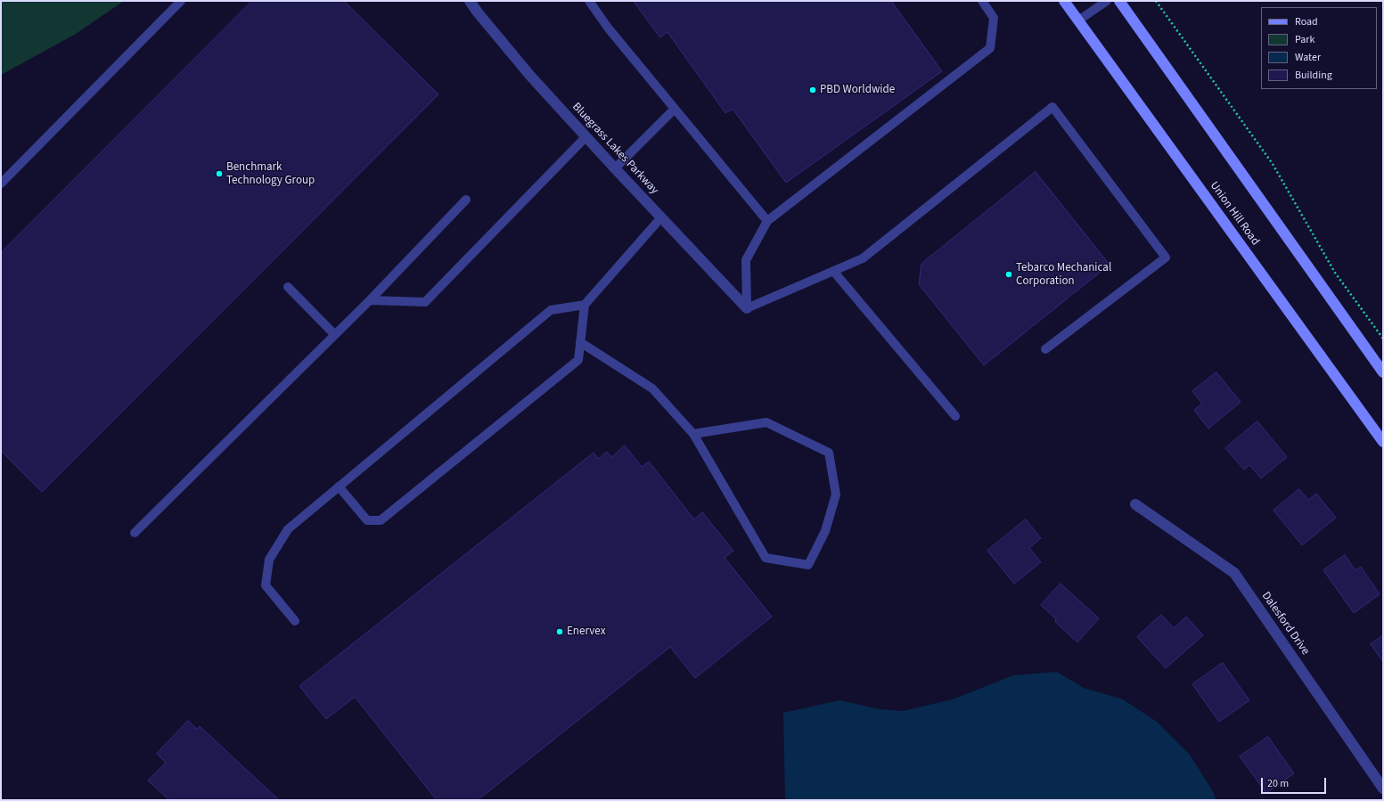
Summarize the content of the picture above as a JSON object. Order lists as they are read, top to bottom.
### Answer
{
  "streets": {
    "street": ["Bluegrass Lakes Parkway", "Union Hill Road", "Dalesford Drive"]
  },
  "places": [
    "PBD Worldwide",
    "Benchmark Technology Group",
    "Tebarco Mechanical Corporation",
    "Enervex"
  ],
  "legend": [
    "Road",
    "Park",
    "Water",
    "Building"
  ],
  "scale_bar": "20 m"
}
